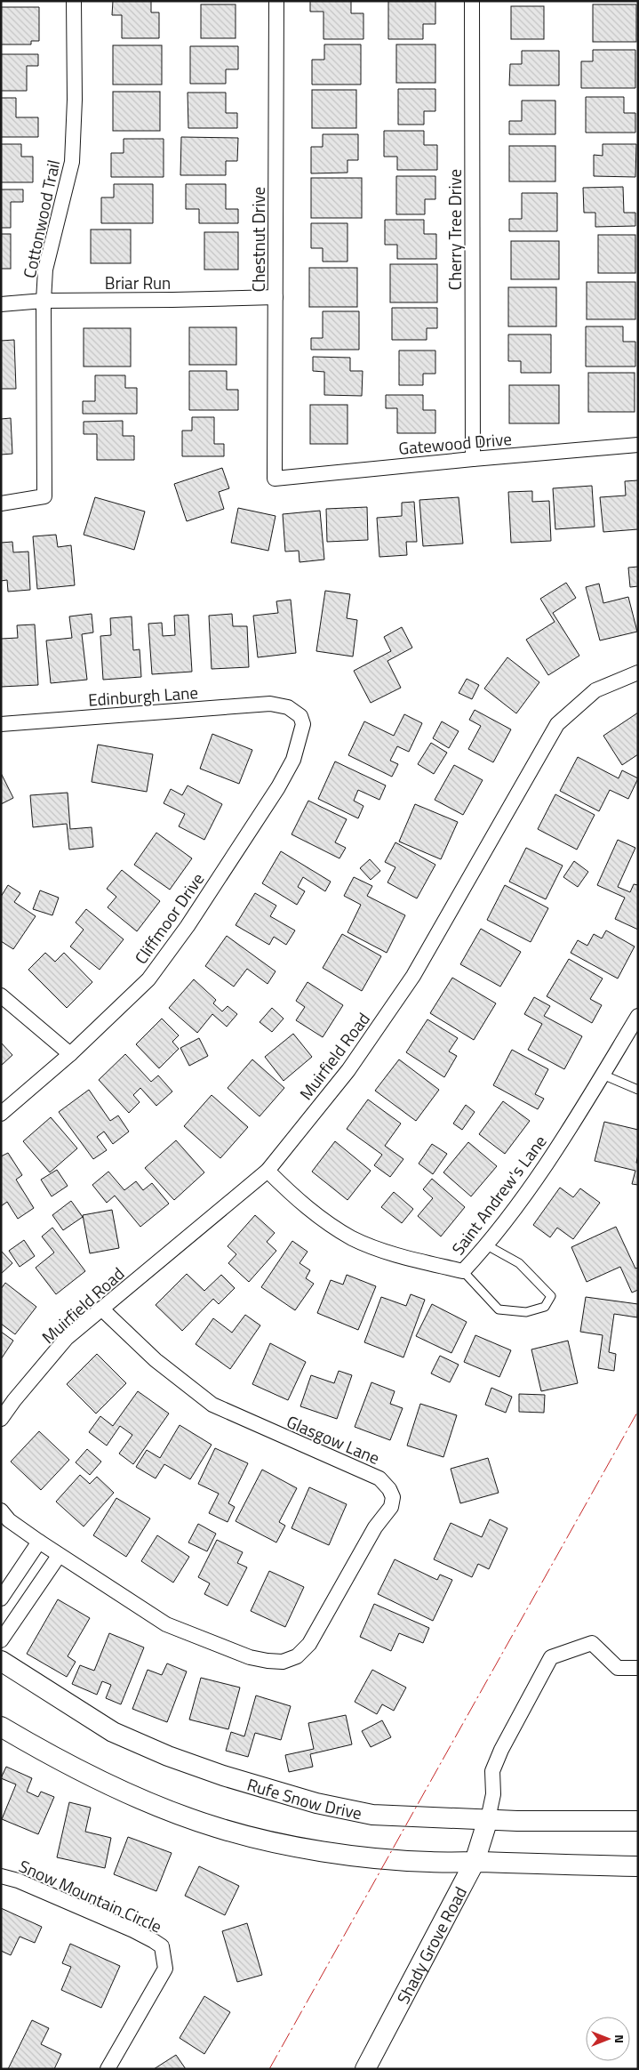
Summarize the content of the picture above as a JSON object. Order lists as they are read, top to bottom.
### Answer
{
  "streets": {
    "main road": ["Rufe Snow Drive", "Shady Grove Road"],
    "street": [
      "Cottonwood Trail",
      "Cherry Tree Drive",
      "Chestnut Drive",
      "Briar Run",
      "Gatewood Drive",
      "Edinburgh Lane",
      "Cliffmoor Drive",
      "Muirfield Road",
      "Saint Andrew's Lane",
      "Glasgow Lane",
      "Snow Mountain Circle"
    ]
  },
  "crossings": [
    ["Cottonwood Trail", "Briar Run"],
    ["Cherry Tree Drive", "Gatewood Drive"],
    ["Chestnut Drive", "Briar Run"],
    ["Chestnut Drive", "Gatewood Drive"],
    ["Edinburgh Lane", "Cliffmoor Drive"],
    ["Muirfield Road", "Saint Andrew's Lane"],
    ["Muirfield Road", "Glasgow Lane"],
    ["Rufe Snow Drive", "Shady Grove Road"]
  ],
  "north": "right"
}
